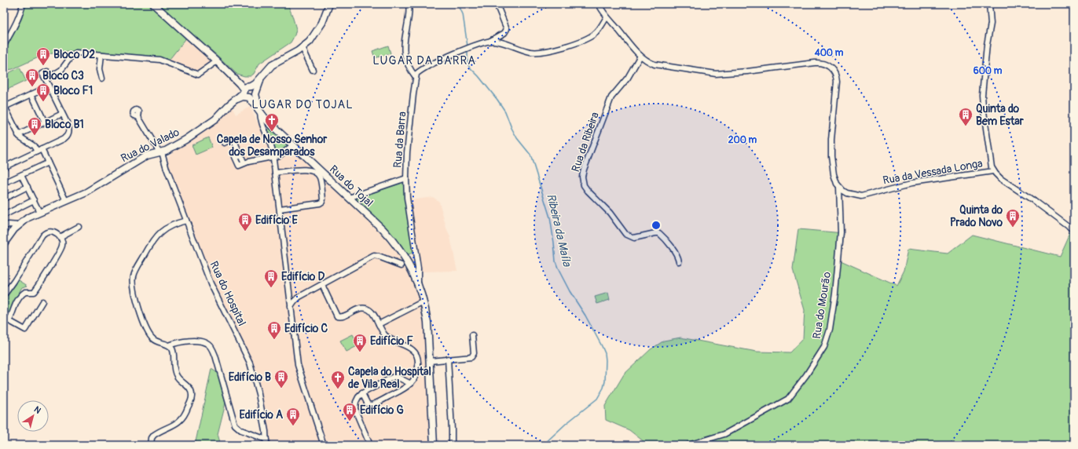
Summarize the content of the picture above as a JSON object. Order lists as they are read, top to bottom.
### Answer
{
  "streets": {
    "main road": ["Rua do Valado", "Rua do Tojal"],
    "street": [
      "Rua da Barra",
      "Rua da Ribeira",
      "Rua da Vessada Longa",
      "Rua do Hospital",
      "Rua do Mourão"
    ]
  },
  "crossings": [
    ["Rua da Barra", "Rua do Tojal"],
    ["Rua do Valado", "Rua do Tojal"],
    ["Rua do Valado", "Rua do Hospital"],
    ["Rua da Vessada Longa", "Rua do Mourão"]
  ],
  "districts": ["LUGAR DA BARRA", "LUGAR DO TOJAL"],
  "water": ["Ribeira da Maíla"],
  "places": {
    "building": [
      "Bloco D2",
      "Bloco C3",
      "Bloco F1",
      "Quinta do Bem Estar",
      "Bloco B1",
      "Quinta do Prado Novo",
      "Edifício E",
      "Edifício D",
      "Edifício C",
      "Edifício F",
      "Edifício B",
      "Edifício G",
      "Edifício A"
    ],
    "church": ["Capela de Nosso Senhor dos Desamparados", "Capela do Hospital de Vila Real"]
  },
  "north": "top right",
  "rings": ["400 m", "600 m", "200 m"]
}
